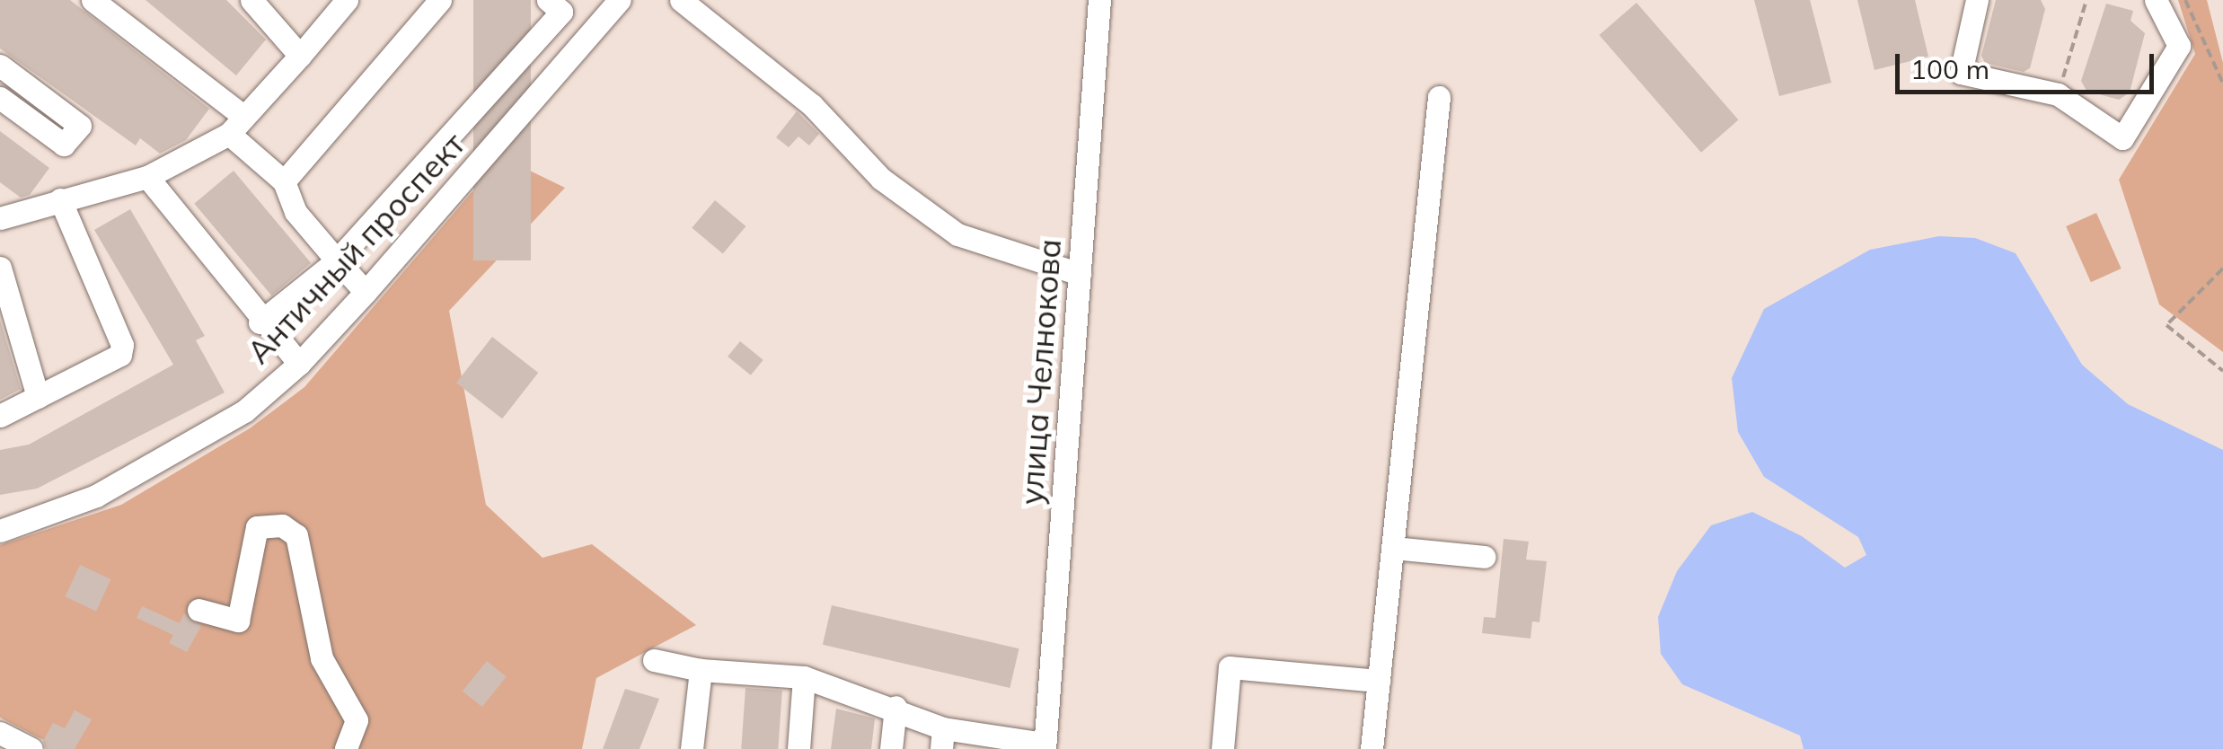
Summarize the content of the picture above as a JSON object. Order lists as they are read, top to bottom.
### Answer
{
  "streets": {
    "street": ["Античный проспект", "улица Челнокова"]
  },
  "scale_bar": "100 m"
}
